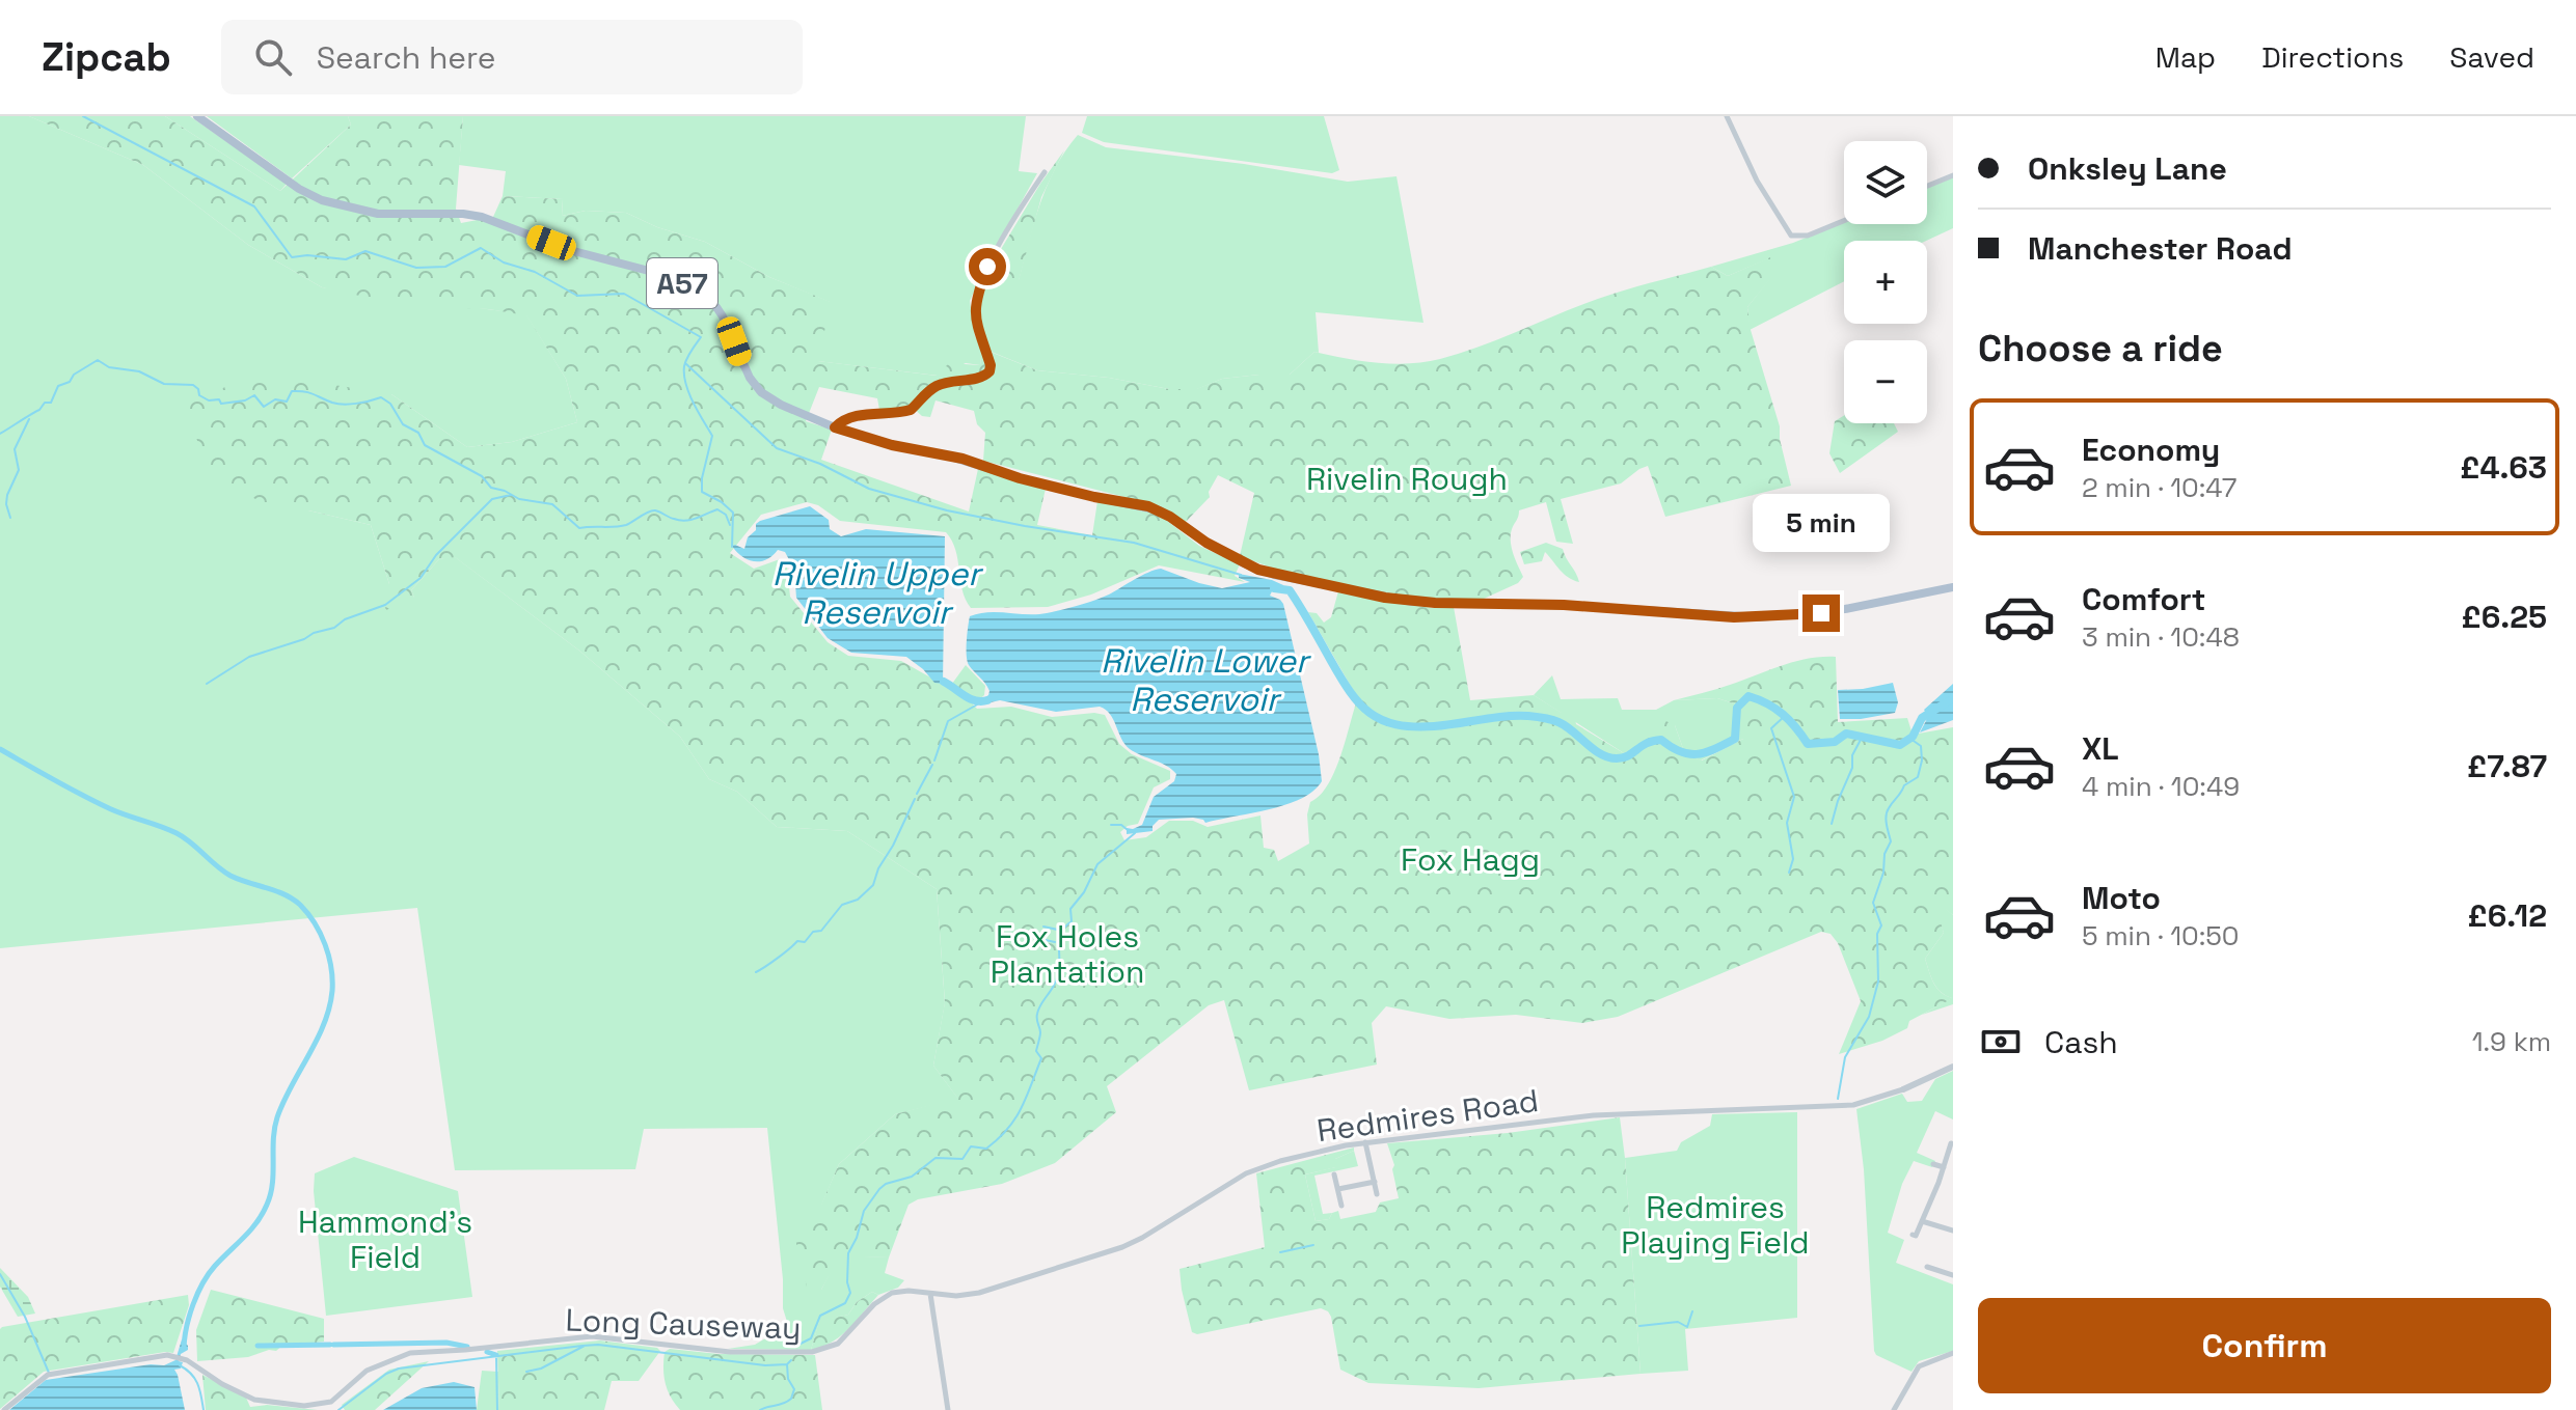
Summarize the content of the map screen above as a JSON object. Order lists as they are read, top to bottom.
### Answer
{
  "streets": {
    "main road": ["A57"],
    "street": ["Redmires Road", "Long Causeway"]
  },
  "crossings": [
    ["Redmires Road", "Long Causeway"]
  ],
  "water": ["Rivelin Upper Reservoir", "Rivelin Lower Reservoir"],
  "parks": [
    "Rivelin Rough",
    "Fox Hagg",
    "Fox Holes Plantation",
    "Redmires Playing Field",
    "Hammond's Field"
  ],
  "page": {
    "header": "Zipcab",
    "search": "Search here",
    "nav": ["Map", "Directions", "Saved"],
    "banner": ["Onksley Lane", "Manchester Road"],
    "map_buttons": ["+", "−"],
    "heading": "Choose a ride",
    "list": [
      {
        "name": "Economy",
        "note": "2 min · 10:47",
        "value": "£4.63"
      },
      {
        "name": "Comfort",
        "note": "3 min · 10:48",
        "value": "£6.25"
      },
      {
        "name": "XL",
        "note": "4 min · 10:49",
        "value": "£7.87"
      },
      {
        "name": "Moto",
        "note": "5 min · 10:50",
        "value": "£6.12"
      }
    ],
    "bubble": "5 min",
    "pay": ["Cash", "1.9 km"],
    "buttons": "Confirm"
  }
}
